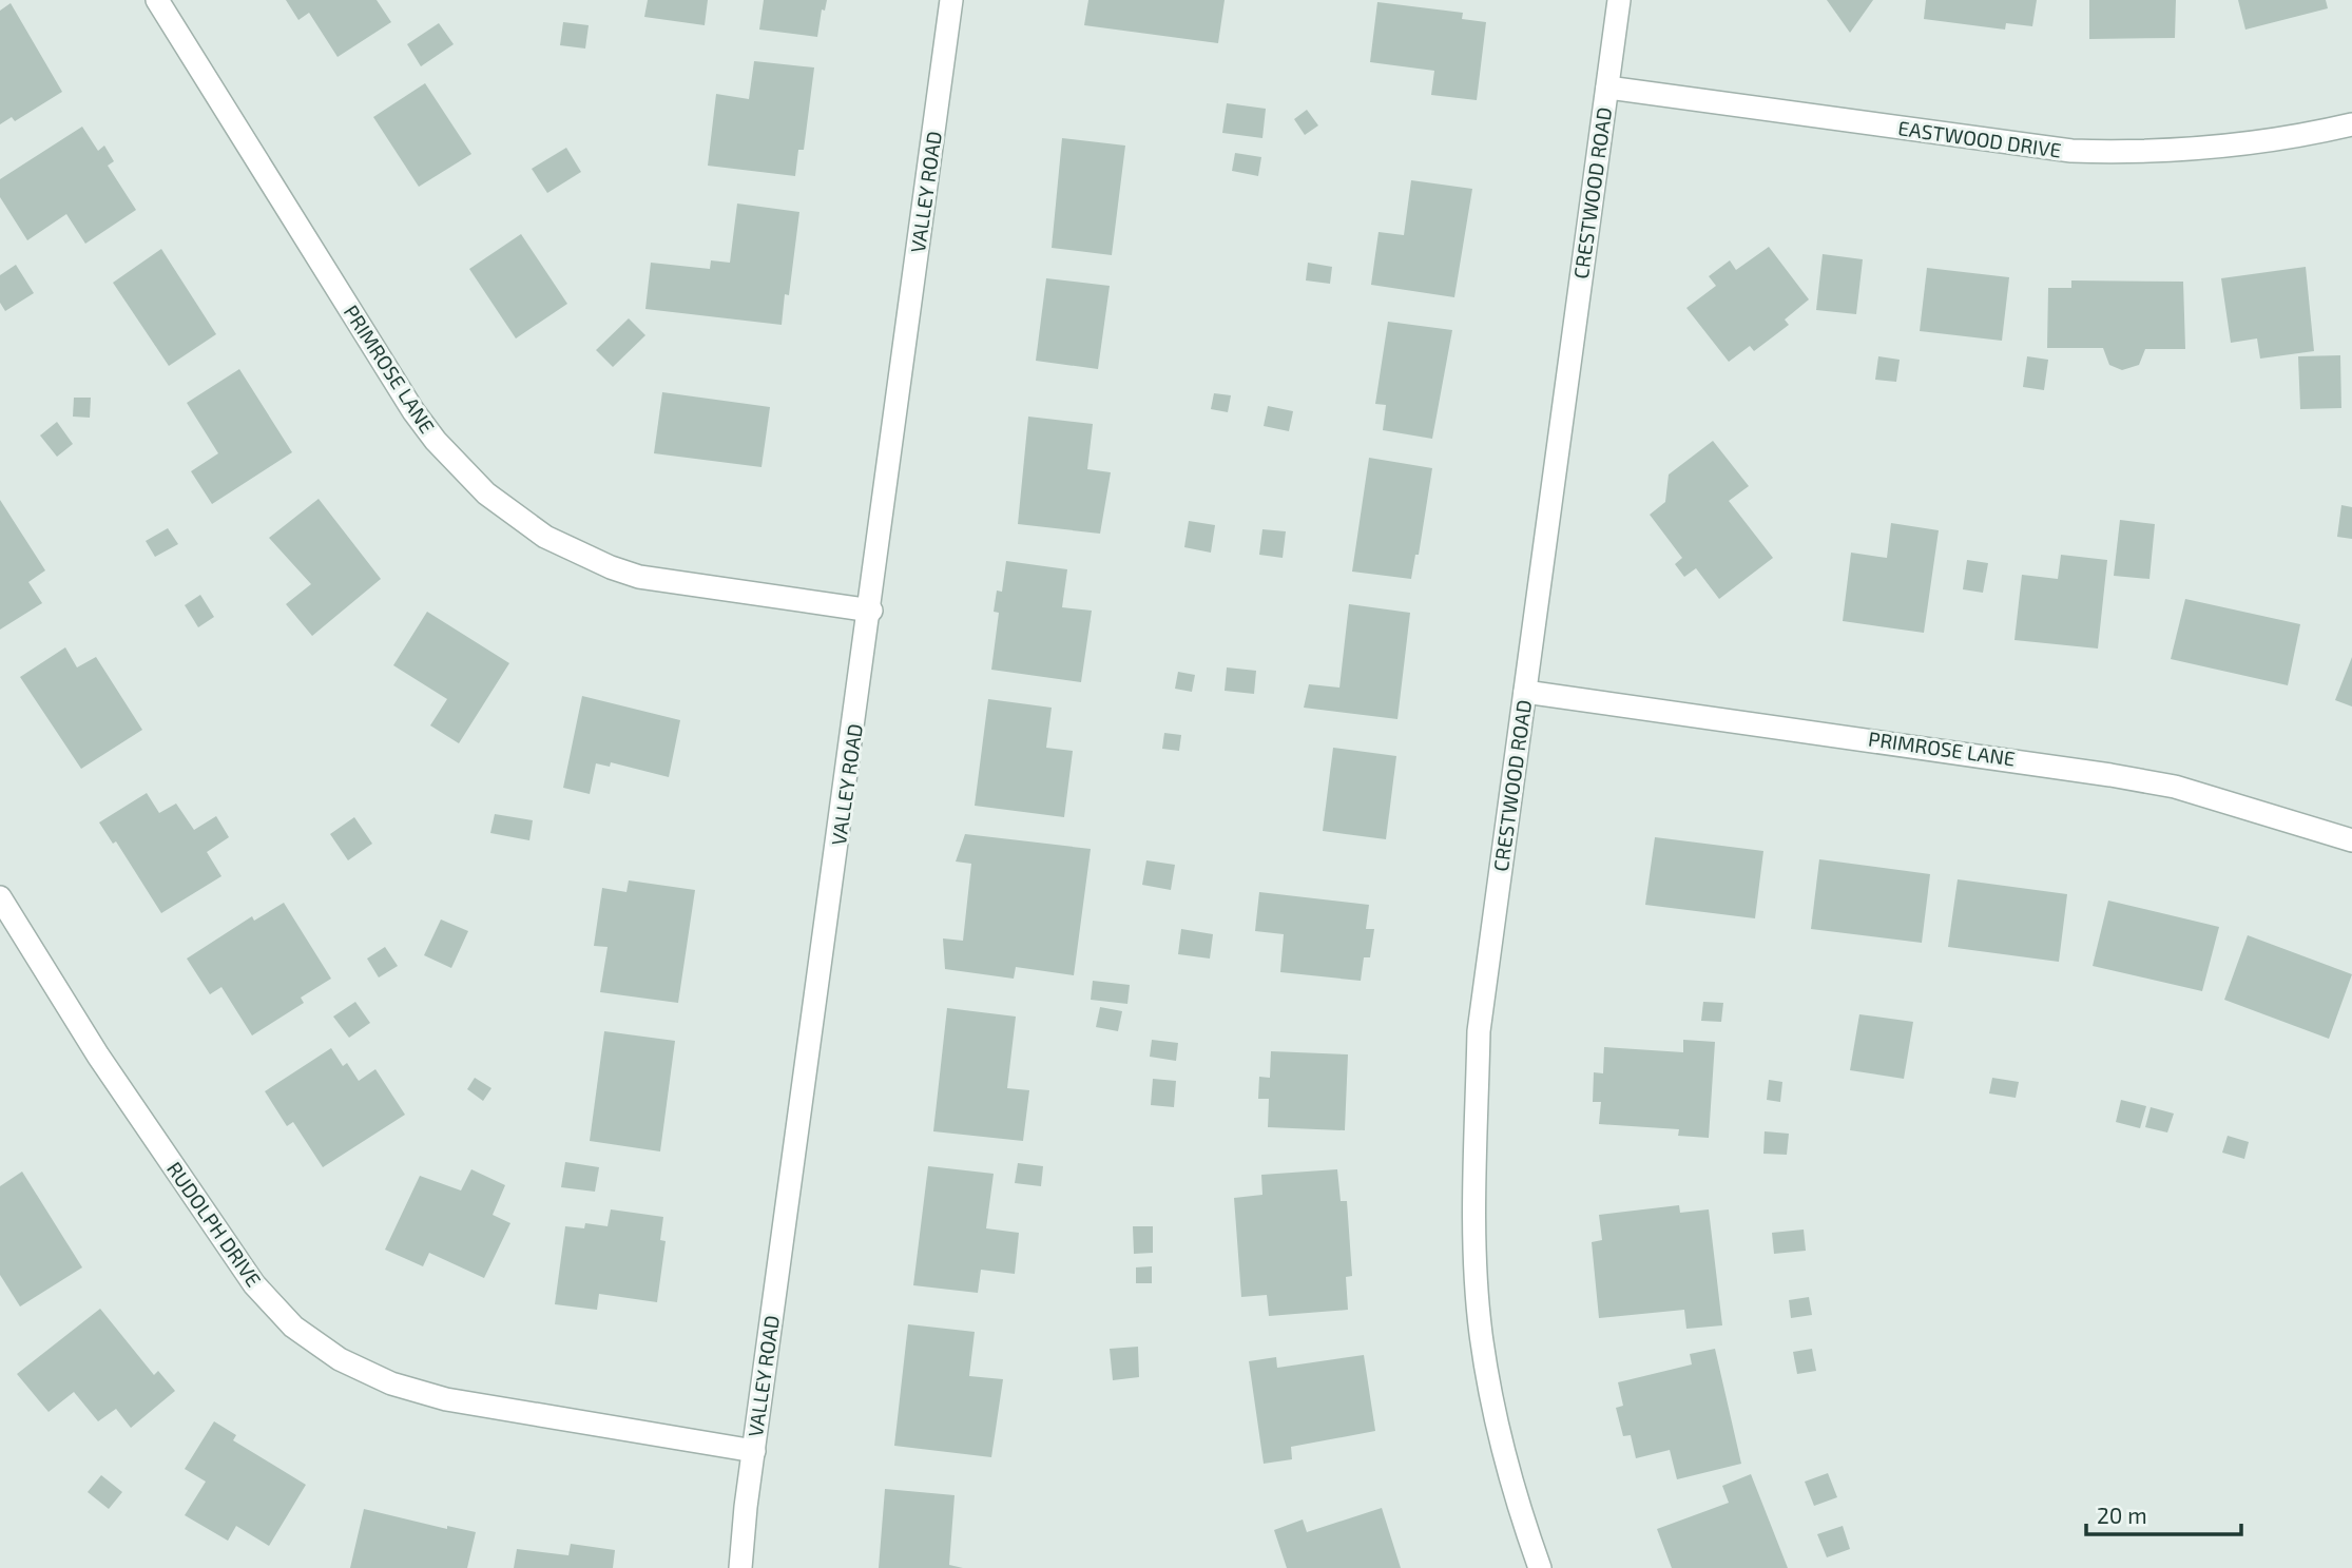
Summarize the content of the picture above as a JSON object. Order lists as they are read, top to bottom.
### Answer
{
  "streets": {
    "street": [
      "EASTWOOD DRIVE",
      "VALLEY ROAD",
      "CRESTWOOD ROAD",
      "PRIMROSE LANE",
      "RUDOLPH DRIVE"
    ]
  },
  "crossings": [
    ["EASTWOOD DRIVE", "CRESTWOOD ROAD"],
    ["VALLEY ROAD", "PRIMROSE LANE"],
    ["VALLEY ROAD", "RUDOLPH DRIVE"],
    ["CRESTWOOD ROAD", "PRIMROSE LANE"]
  ],
  "scale_bar": "20 m"
}
